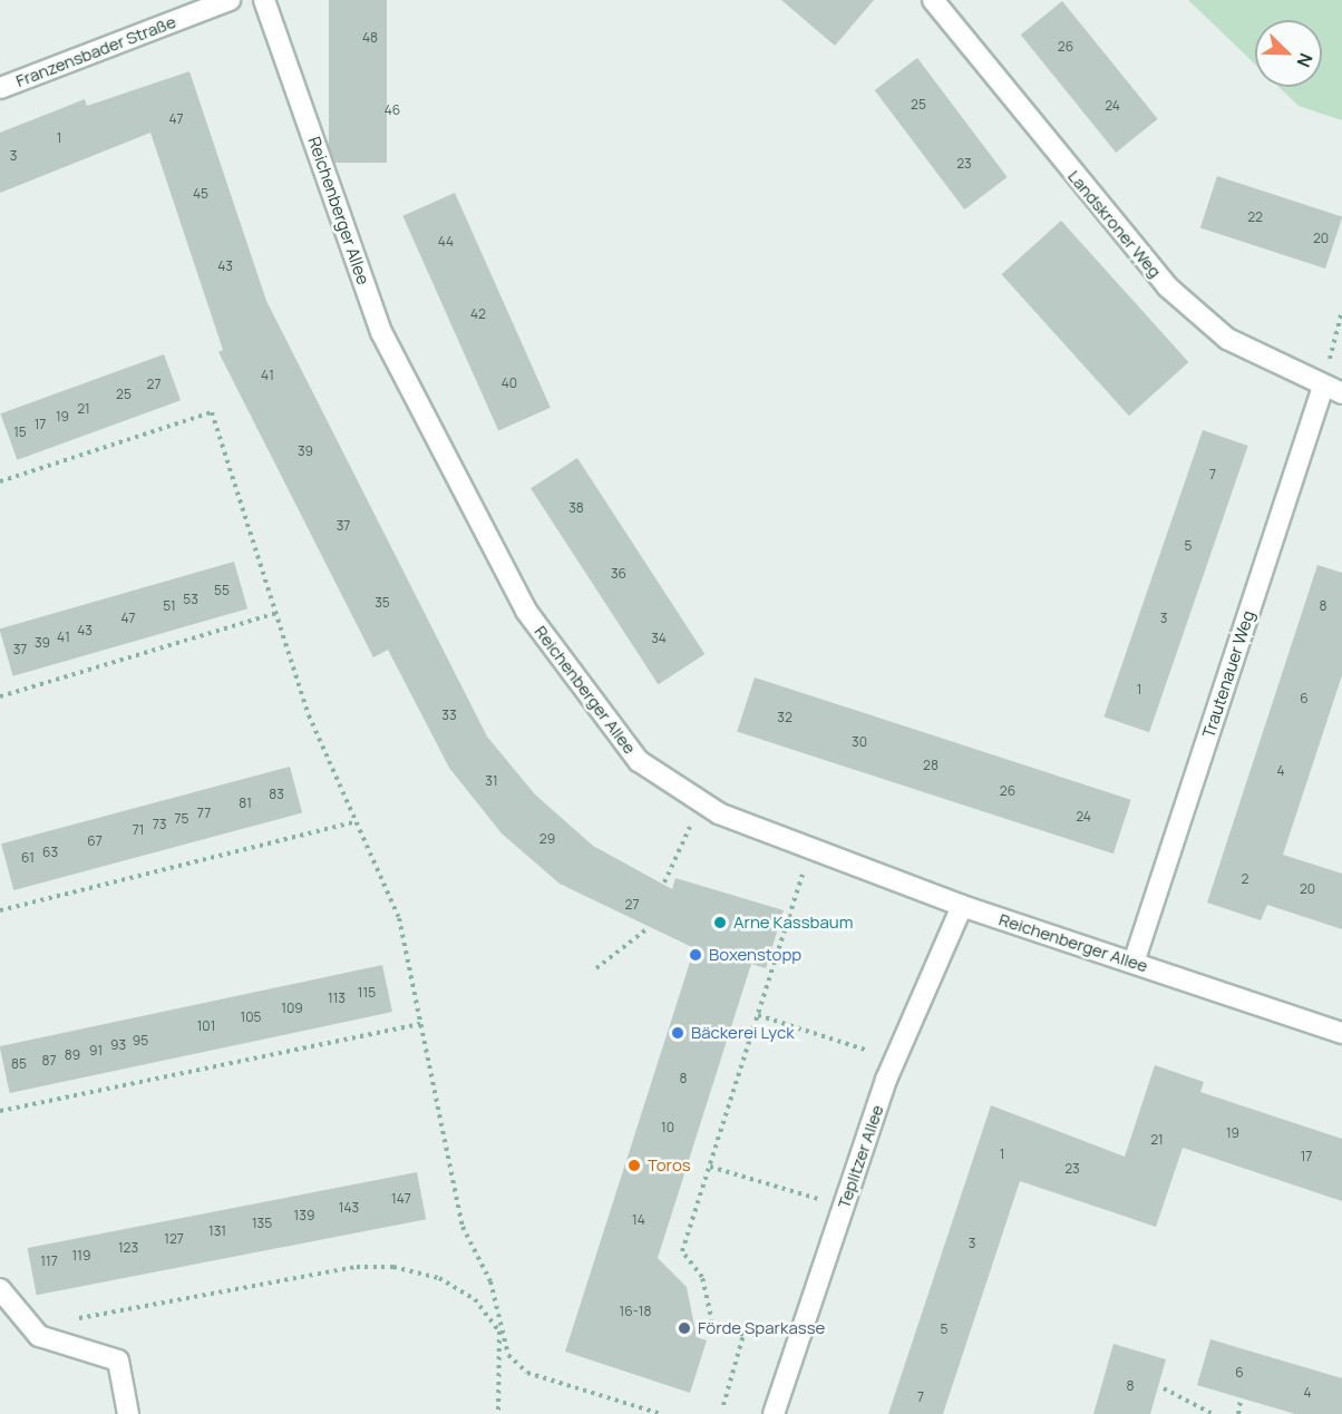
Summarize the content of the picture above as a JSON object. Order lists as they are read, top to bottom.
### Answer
{
  "streets": {
    "street": [
      "Franzensbader Straße",
      "Reichenberger Allee",
      "Landskroner Weg",
      "Trautenauer Weg",
      "Teplitzer Allee"
    ]
  },
  "crossings": [
    ["Reichenberger Allee", "Trautenauer Weg"],
    ["Reichenberger Allee", "Teplitzer Allee"],
    ["Landskroner Weg", "Trautenauer Weg"]
  ],
  "places": [
    "Arne Kassbaum",
    "Boxenstopp",
    "Bäckerei Lyck",
    "Toros",
    "Förde Sparkasse"
  ],
  "house_numbers": [
    "48",
    "26",
    "25",
    "24",
    "46",
    "47",
    "1",
    "3",
    "23",
    "45",
    "22",
    "20",
    "44",
    "43",
    "42",
    "41",
    "40",
    "27",
    "25",
    "21",
    "19",
    "17",
    "15",
    "39",
    "7",
    "38",
    "37",
    "5",
    "36",
    "55",
    "53",
    "35",
    "51",
    "8",
    "47",
    "3",
    "43",
    "41",
    "34",
    "39",
    "37",
    "1",
    "6",
    "33",
    "32",
    "30",
    "28",
    "4",
    "31",
    "26",
    "83",
    "81",
    "77",
    "24",
    "75",
    "73",
    "71",
    "29",
    "67",
    "63",
    "61",
    "2",
    "20",
    "27",
    "115",
    "113",
    "109",
    "105",
    "101",
    "95",
    "93",
    "91",
    "89",
    "87",
    "85",
    "8",
    "10",
    "19",
    "21",
    "1",
    "17",
    "23",
    "147",
    "143",
    "139",
    "14",
    "135",
    "131",
    "127",
    "3",
    "123",
    "119",
    "117",
    "16-18",
    "5",
    "6",
    "8",
    "4",
    "7"
  ],
  "north": "bottom right"
}
